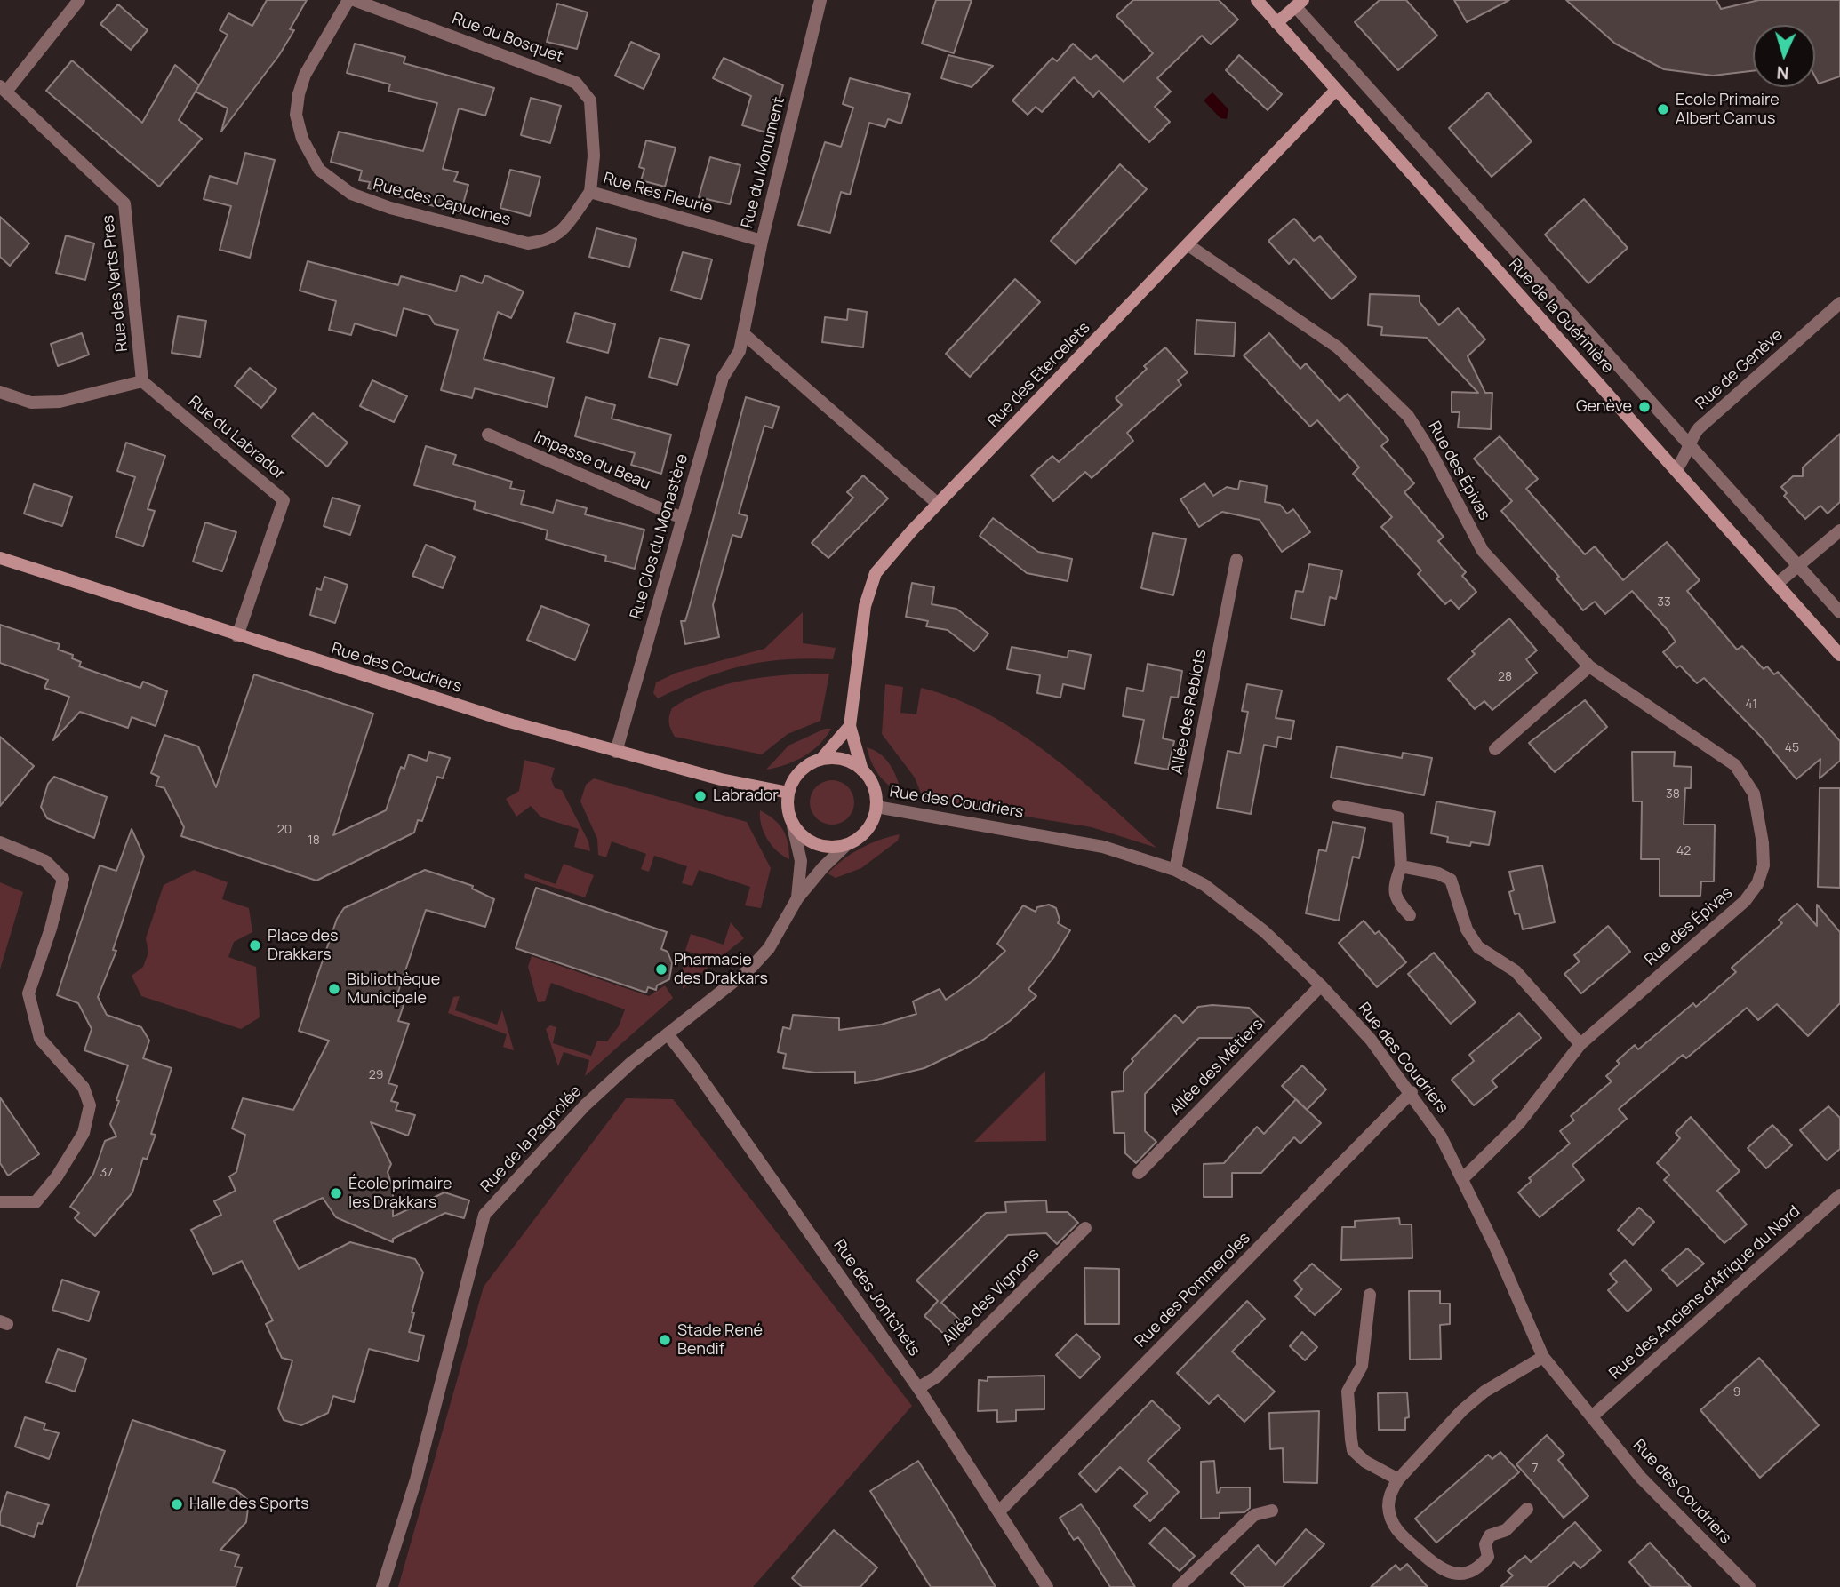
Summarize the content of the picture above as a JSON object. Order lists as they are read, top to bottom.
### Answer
{
  "streets": {
    "street": [
      "Rue du Bosquet",
      "Rue du Monument",
      "Rue Res Fleurie",
      "Rue des Capucines",
      "Rue des Verts Pres",
      "Rue de la Guérinière",
      "Rue de Genève",
      "Rue des Etercelets",
      "Rue du Labrador",
      "Impasse du Beau",
      "Rue des Épivas",
      "Rue Clos du Monastère",
      "Rue des Coudriers",
      "Allée des Reblots",
      "Allée des Métiers",
      "Rue de la Pagnolée",
      "Rue des Pommeroles",
      "Rue des Anciens d'Afrique du Nord",
      "Allée des Vignons",
      "Rue des Jontchets"
    ]
  },
  "crossings": [
    ["Rue du Bosquet", "Rue Res Fleurie"],
    ["Rue du Monument", "Rue Res Fleurie"],
    ["Rue du Monument", "Rue Clos du Monastère"],
    ["Rue Res Fleurie", "Rue des Capucines"],
    ["Rue des Verts Pres", "Rue du Labrador"],
    ["Rue de la Guérinière", "Rue de Genève"],
    ["Rue de la Guérinière", "Rue des Etercelets"],
    ["Rue des Etercelets", "Rue des Épivas"],
    ["Rue des Etercelets", "Rue des Coudriers"],
    ["Rue du Labrador", "Rue des Coudriers"],
    ["Impasse du Beau", "Rue Clos du Monastère"],
    ["Rue des Épivas", "Rue des Coudriers"],
    ["Rue Clos du Monastère", "Rue des Coudriers"],
    ["Rue des Coudriers", "Allée des Reblots"],
    ["Rue des Coudriers", "Allée des Métiers"],
    ["Rue des Coudriers", "Rue des Pommeroles"],
    ["Rue des Coudriers", "Rue des Anciens d'Afrique du Nord"],
    ["Rue de la Pagnolée", "Rue des Jontchets"],
    ["Rue des Pommeroles", "Rue des Jontchets"],
    ["Allée des Vignons", "Rue des Jontchets"]
  ],
  "places": [
    "Ecole Primaire Albert Camus",
    "Genève",
    "Labrador",
    "Place des Drakkars",
    "Pharmacie des Drakkars",
    "Bibliothèque Municipale",
    "École primaire les Drakkars",
    "Stade René Bendif",
    "Halle des Sports"
  ],
  "house_numbers": [
    "33",
    "28",
    "41",
    "45",
    "38",
    "20",
    "18",
    "42",
    "29",
    "37",
    "9",
    "7"
  ],
  "north": "bottom"
}
